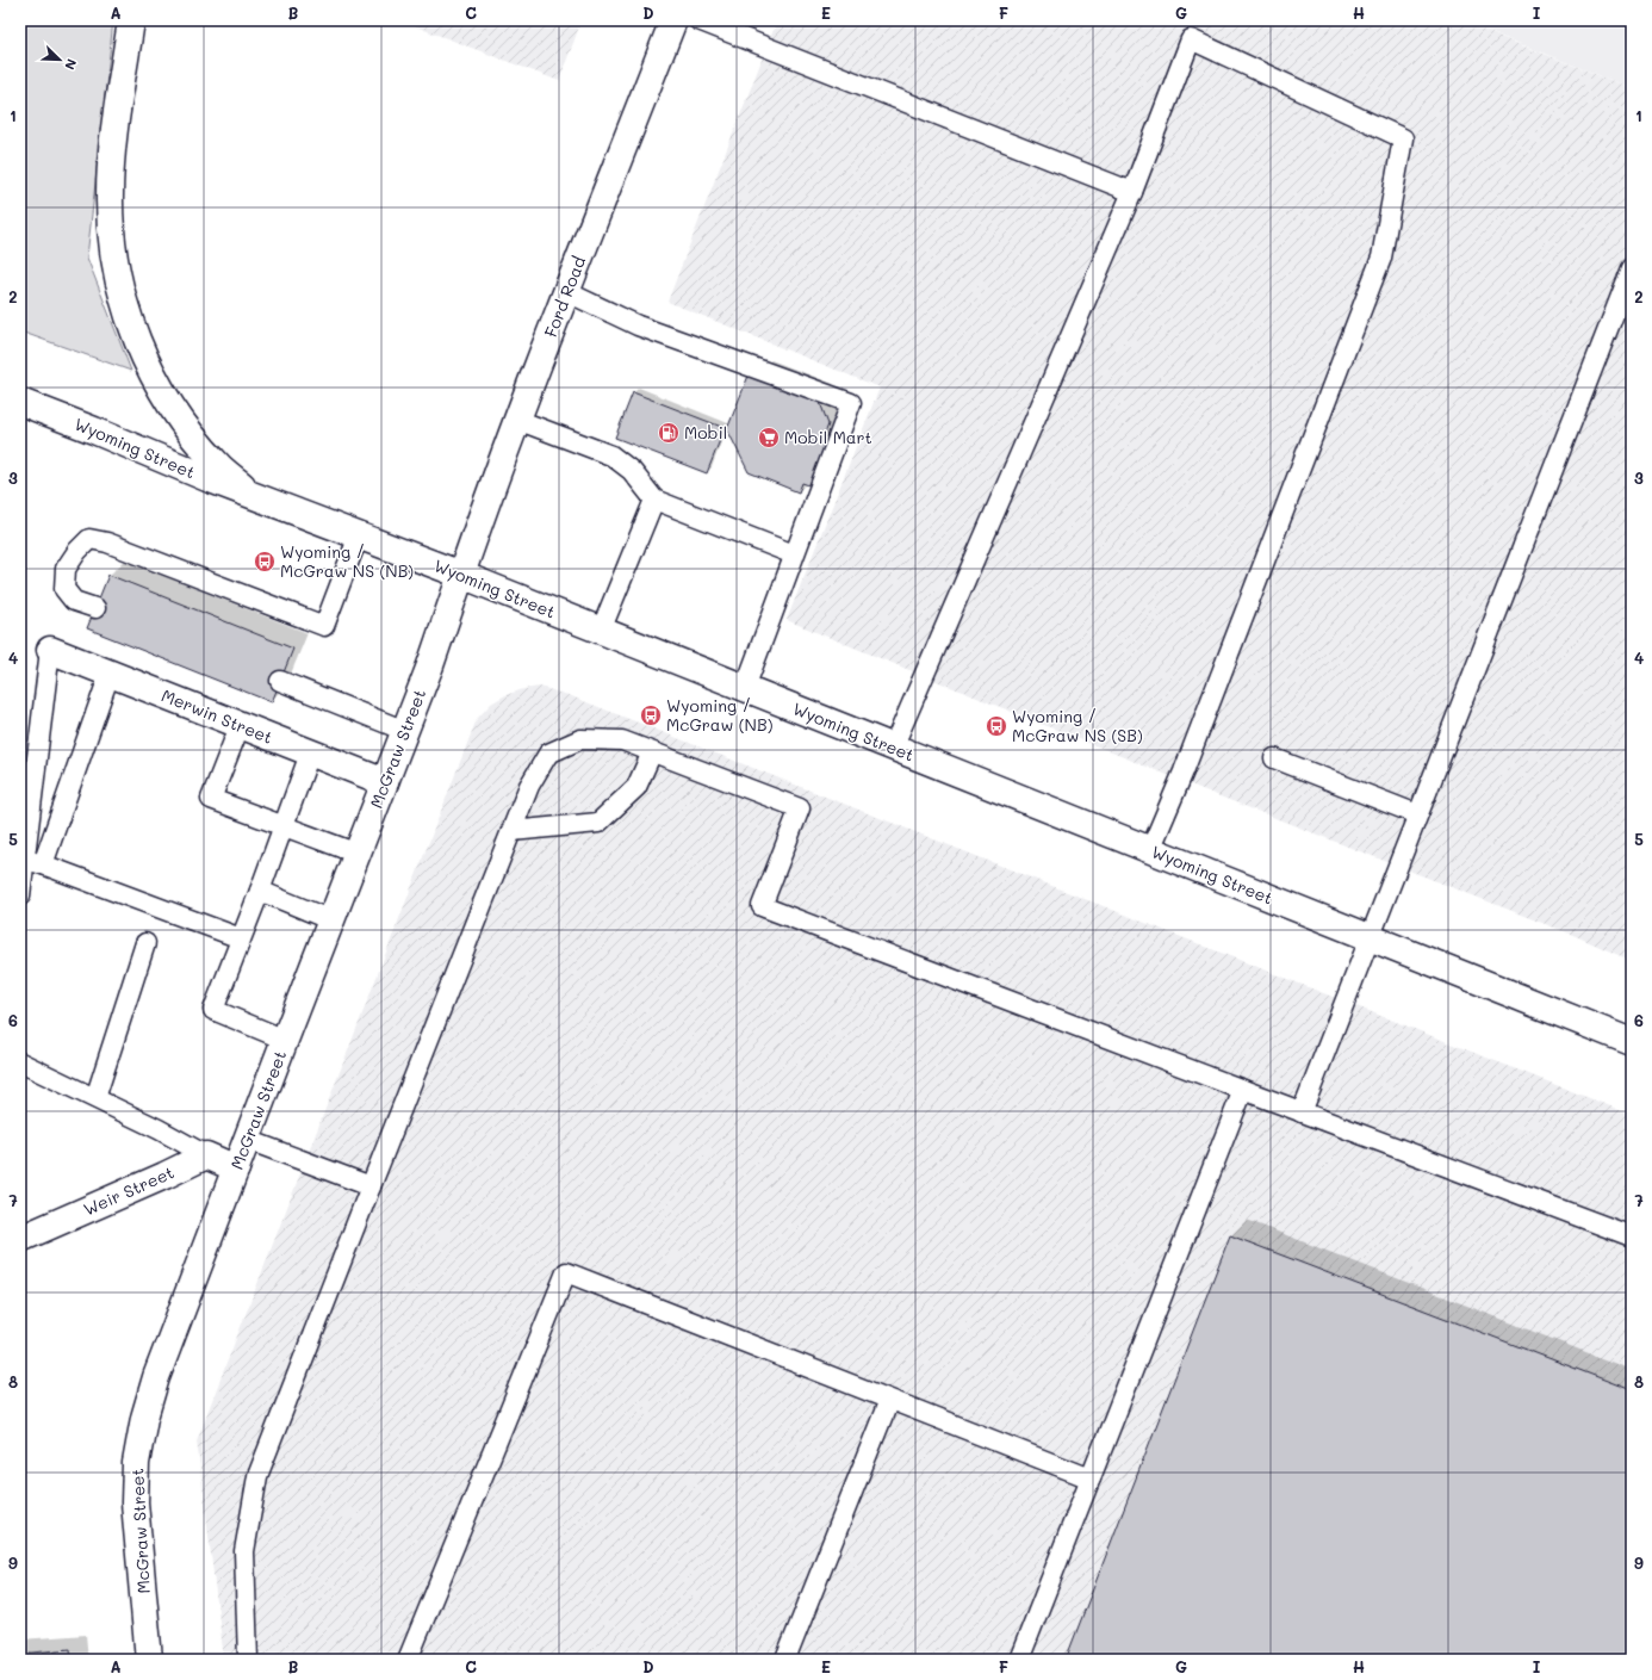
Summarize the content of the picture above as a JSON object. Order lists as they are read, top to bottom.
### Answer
{
  "streets": {
    "street": [
      "Ford Road",
      "Wyoming Street",
      "Merwin Street",
      "McGraw Street",
      "Weir Street"
    ]
  },
  "crossings": [
    ["Ford Road", "Wyoming Street"],
    ["Ford Road", "McGraw Street"],
    ["Wyoming Street", "McGraw Street"],
    ["Merwin Street", "McGraw Street"]
  ],
  "places": {
    "fuel station": ["Mobil"],
    "supermarket": ["Mobil Mart"],
    "bus stop": ["Wyoming / McGraw NS (NB)", "Wyoming / McGraw (NB)", "Wyoming / McGraw NS (SB)"]
  },
  "north": "bottom right",
  "grid": {
    "columns": [
      "A",
      "B",
      "C",
      "D",
      "E",
      "F",
      "G",
      "H",
      "I"
    ],
    "rows": [
      "1",
      "2",
      "3",
      "4",
      "5",
      "6",
      "7",
      "8",
      "9"
    ]
  }
}
